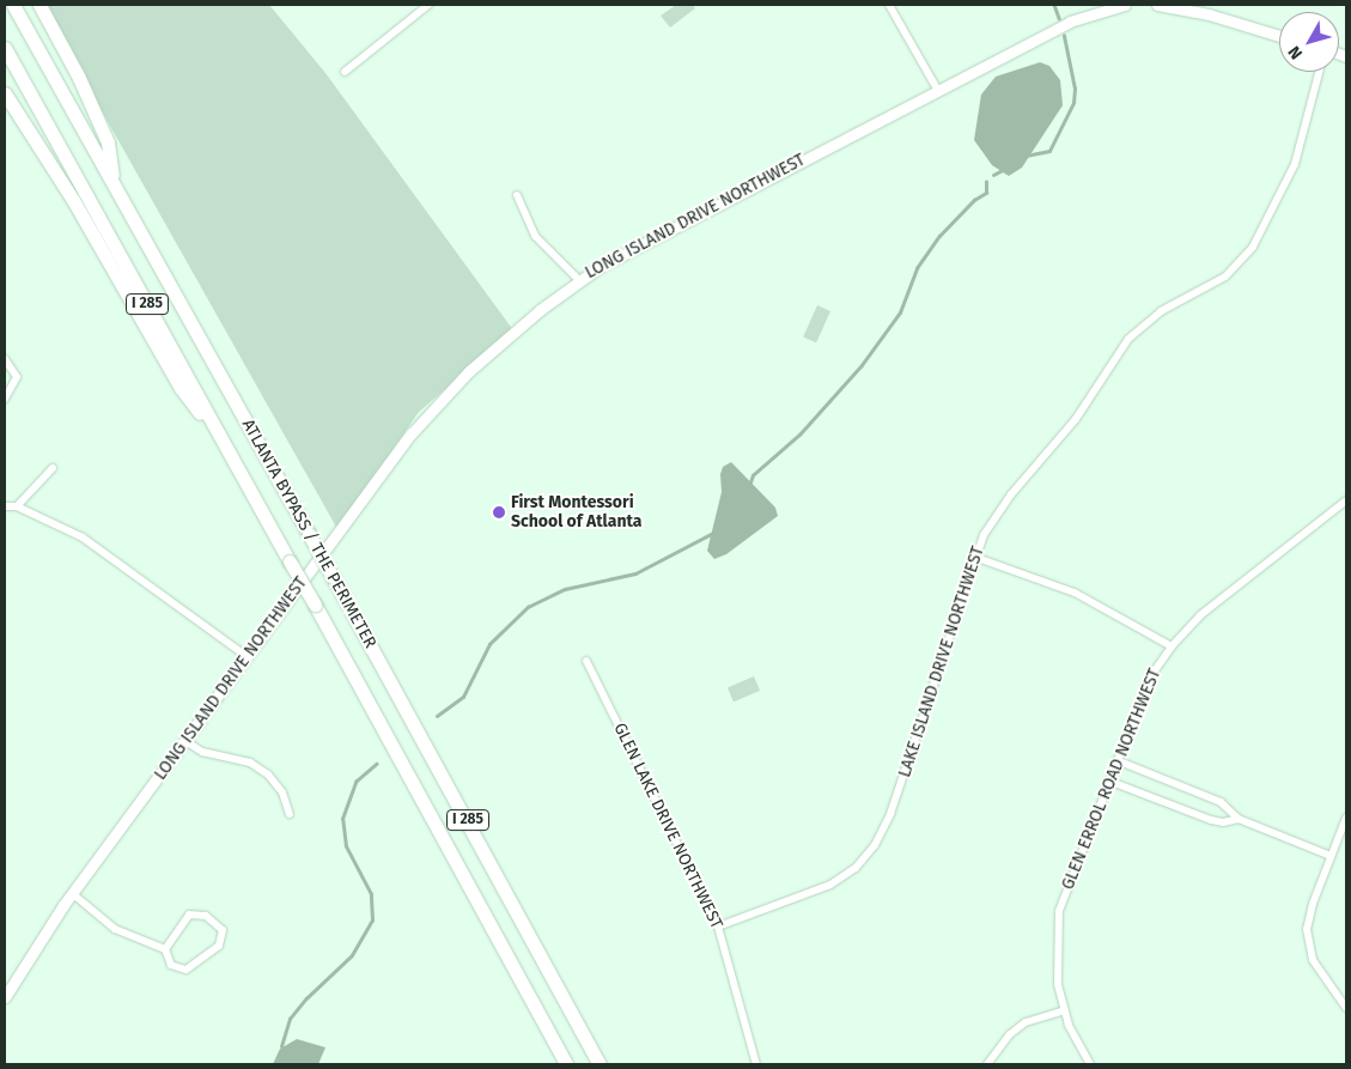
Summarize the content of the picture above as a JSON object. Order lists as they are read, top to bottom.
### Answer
{
  "streets": {
    "highway": ["I 285", "ATLANTA BYPASS / THE PERIMETER"],
    "street": [
      "LONG ISLAND DRIVE NORTHWEST",
      "LAKE ISLAND DRIVE NORTHWEST",
      "GLEN ERROL ROAD NORTHWEST",
      "GLEN LAKE DRIVE NORTHWEST"
    ]
  },
  "crossings": [
    ["LAKE ISLAND DRIVE NORTHWEST", "GLEN LAKE DRIVE NORTHWEST"]
  ],
  "places": ["First Montessori School of Atlanta"],
  "north": "bottom left"
}
